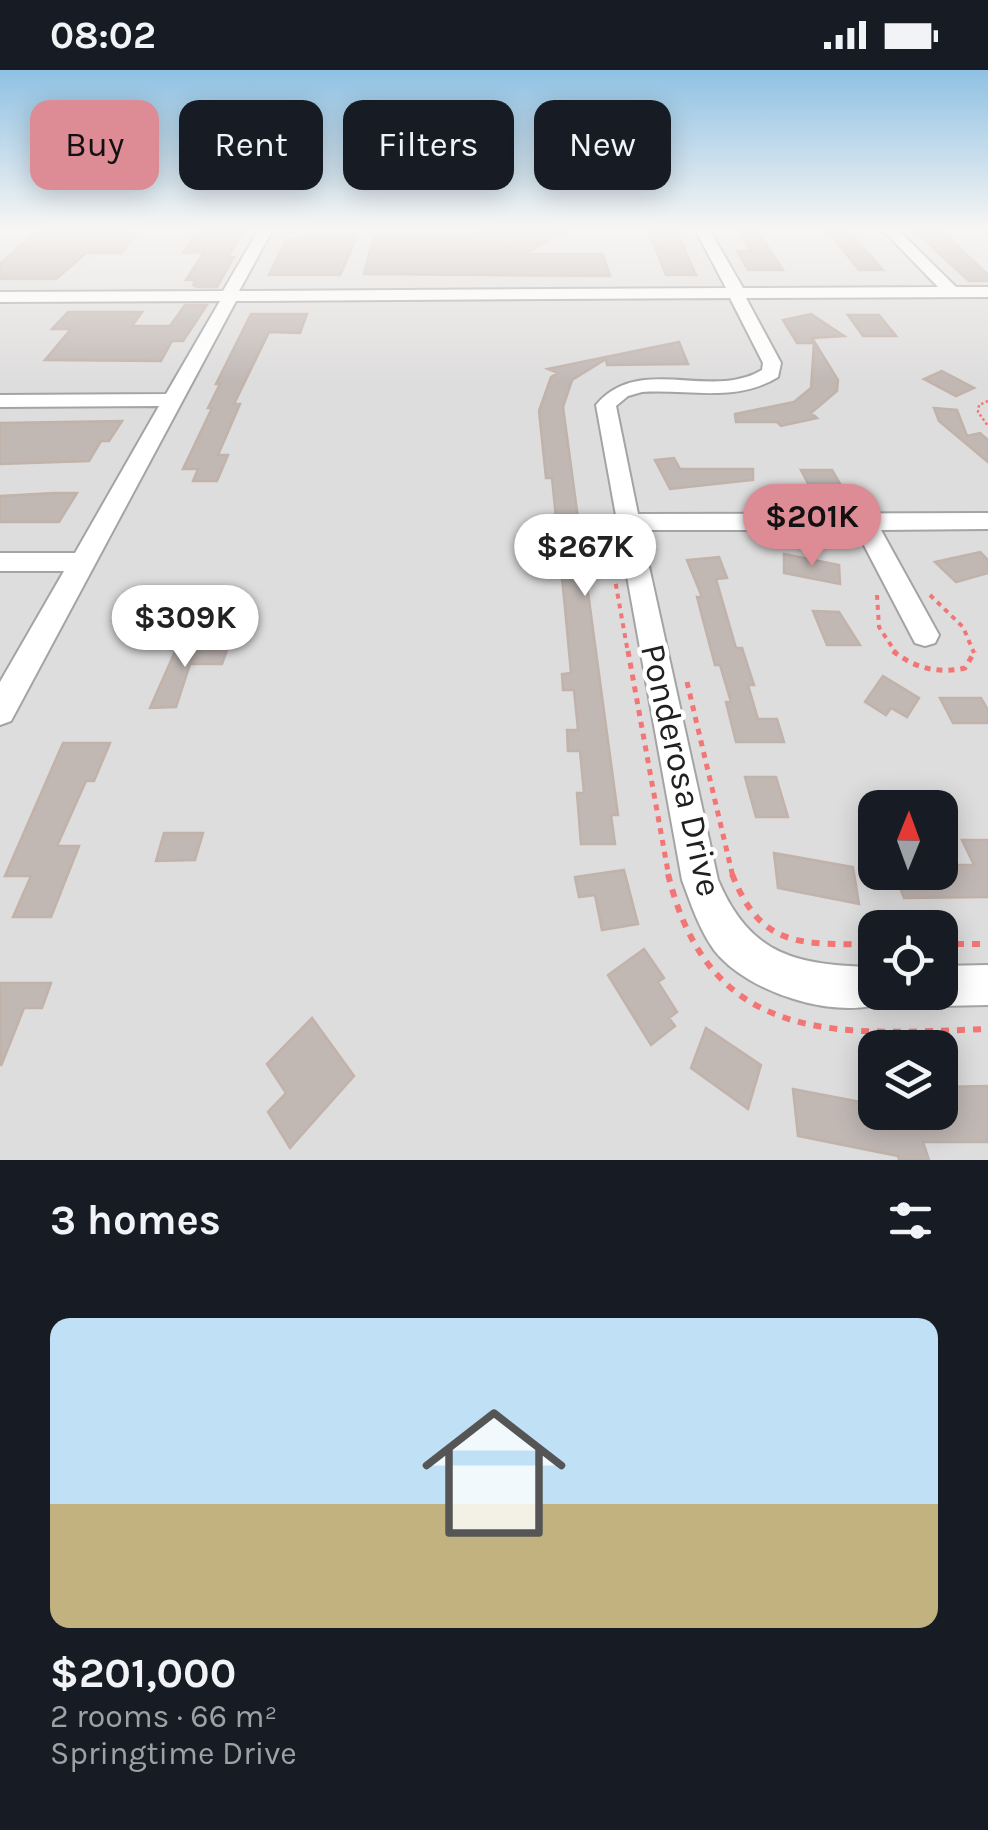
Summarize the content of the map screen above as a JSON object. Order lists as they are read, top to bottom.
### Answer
{
  "streets": {
    "street": ["Ponderosa Drive"]
  },
  "north": "top",
  "page": {
    "status": "08:02",
    "chip": [
      "Buy",
      "Rent",
      "Filters",
      "New"
    ],
    "price": ["$201K", "$267K", "$309K"],
    "heading": "3 homes",
    "list": [
      {
        "name": "$201,000",
        "note": "2 rooms · 66 m² · Springtime Drive"
      }
    ]
  }
}
